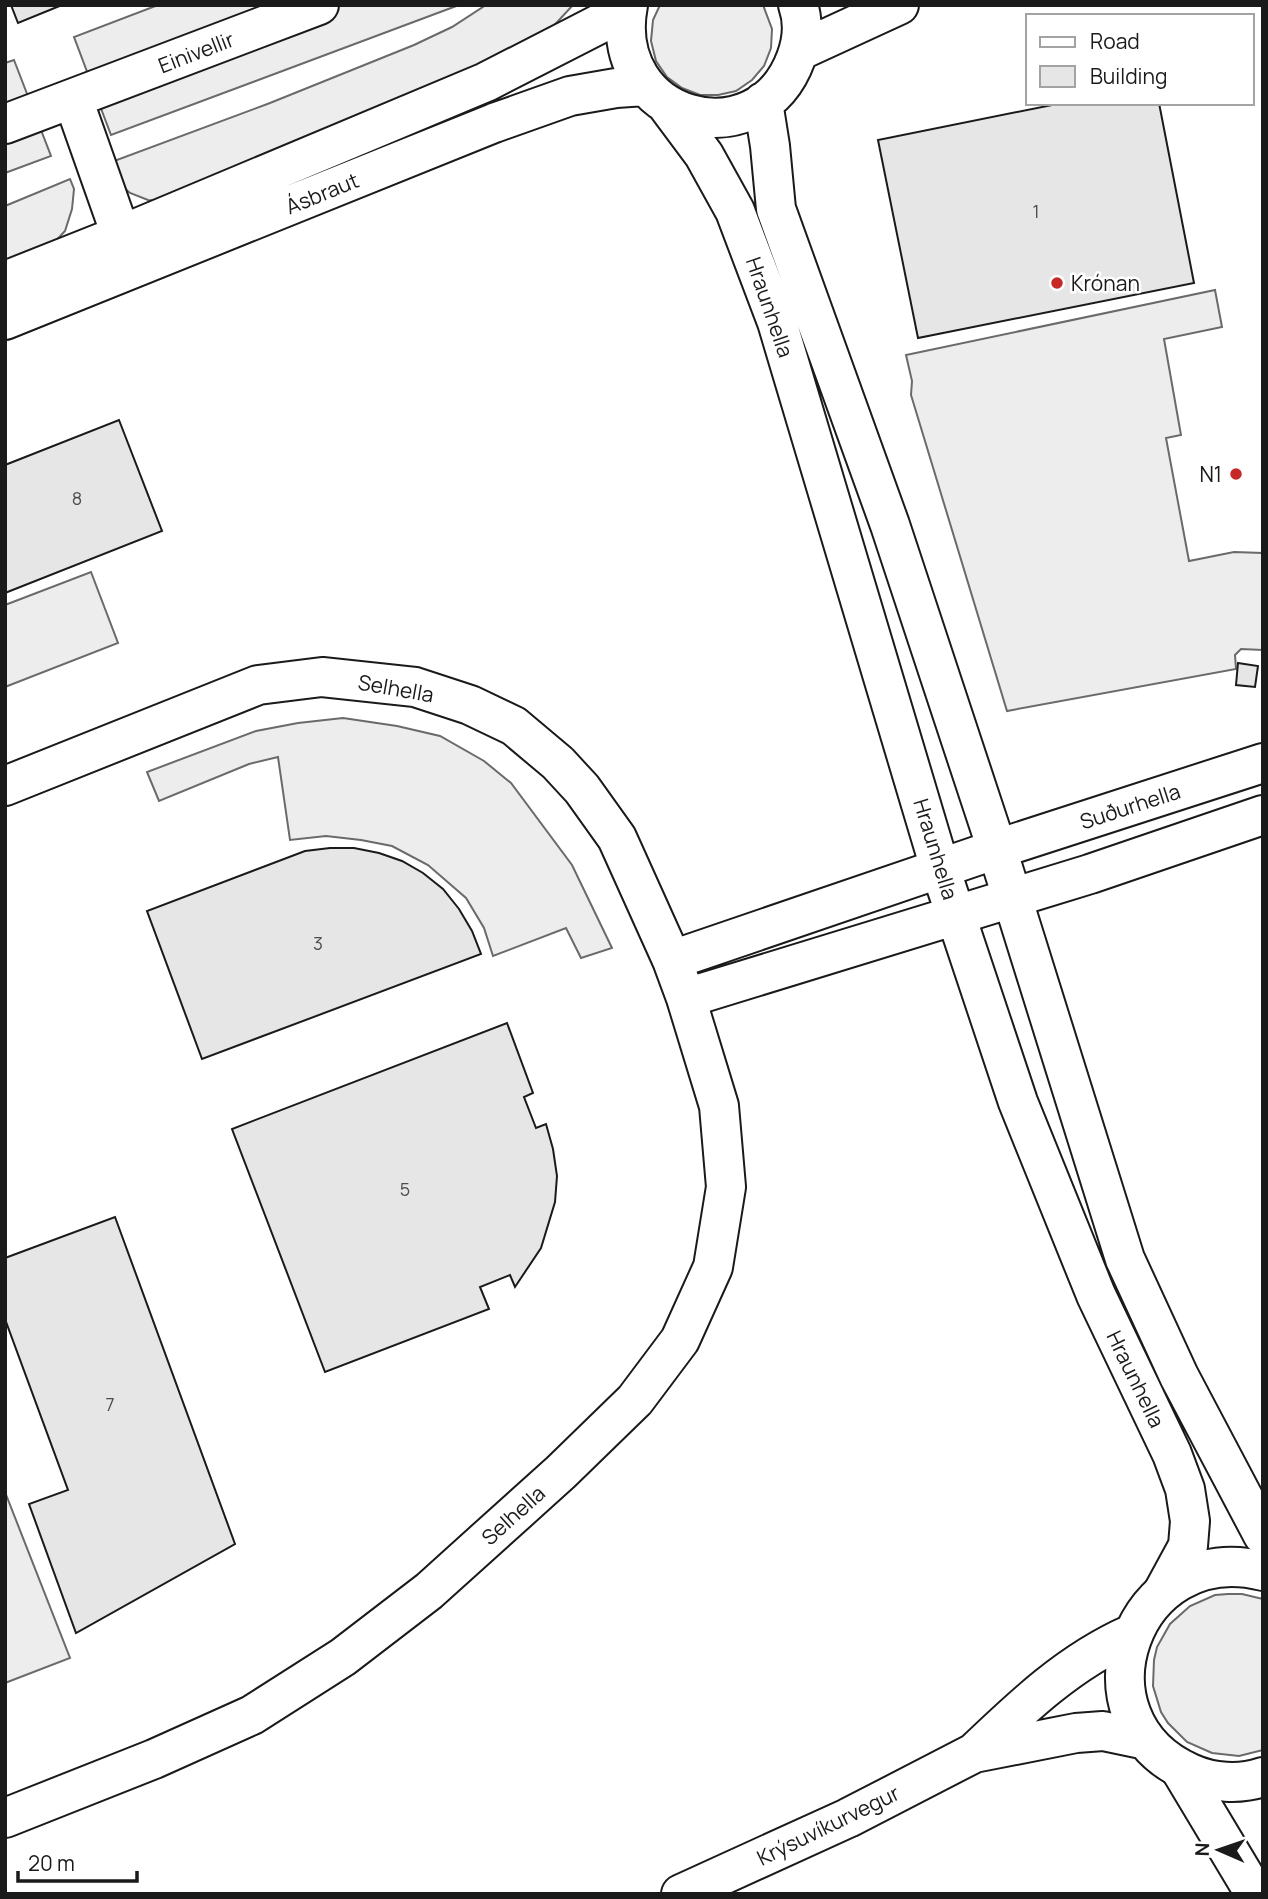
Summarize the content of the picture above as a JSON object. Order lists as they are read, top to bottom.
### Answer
{
  "streets": {
    "street": [
      "Einivellir",
      "Ásbraut",
      "Hraunhella",
      "Selhella",
      "Suðurhella",
      "Krýsuvíkurvegur"
    ]
  },
  "crossings": [
    ["Ásbraut", "Hraunhella"],
    ["Hraunhella", "Suðurhella"]
  ],
  "places": ["Krónan", "N1"],
  "house_numbers": [
    "1",
    "8",
    "3",
    "5",
    "7"
  ],
  "legend": ["Road", "Building"],
  "scale_bar": "20 m",
  "north": "left"
}
